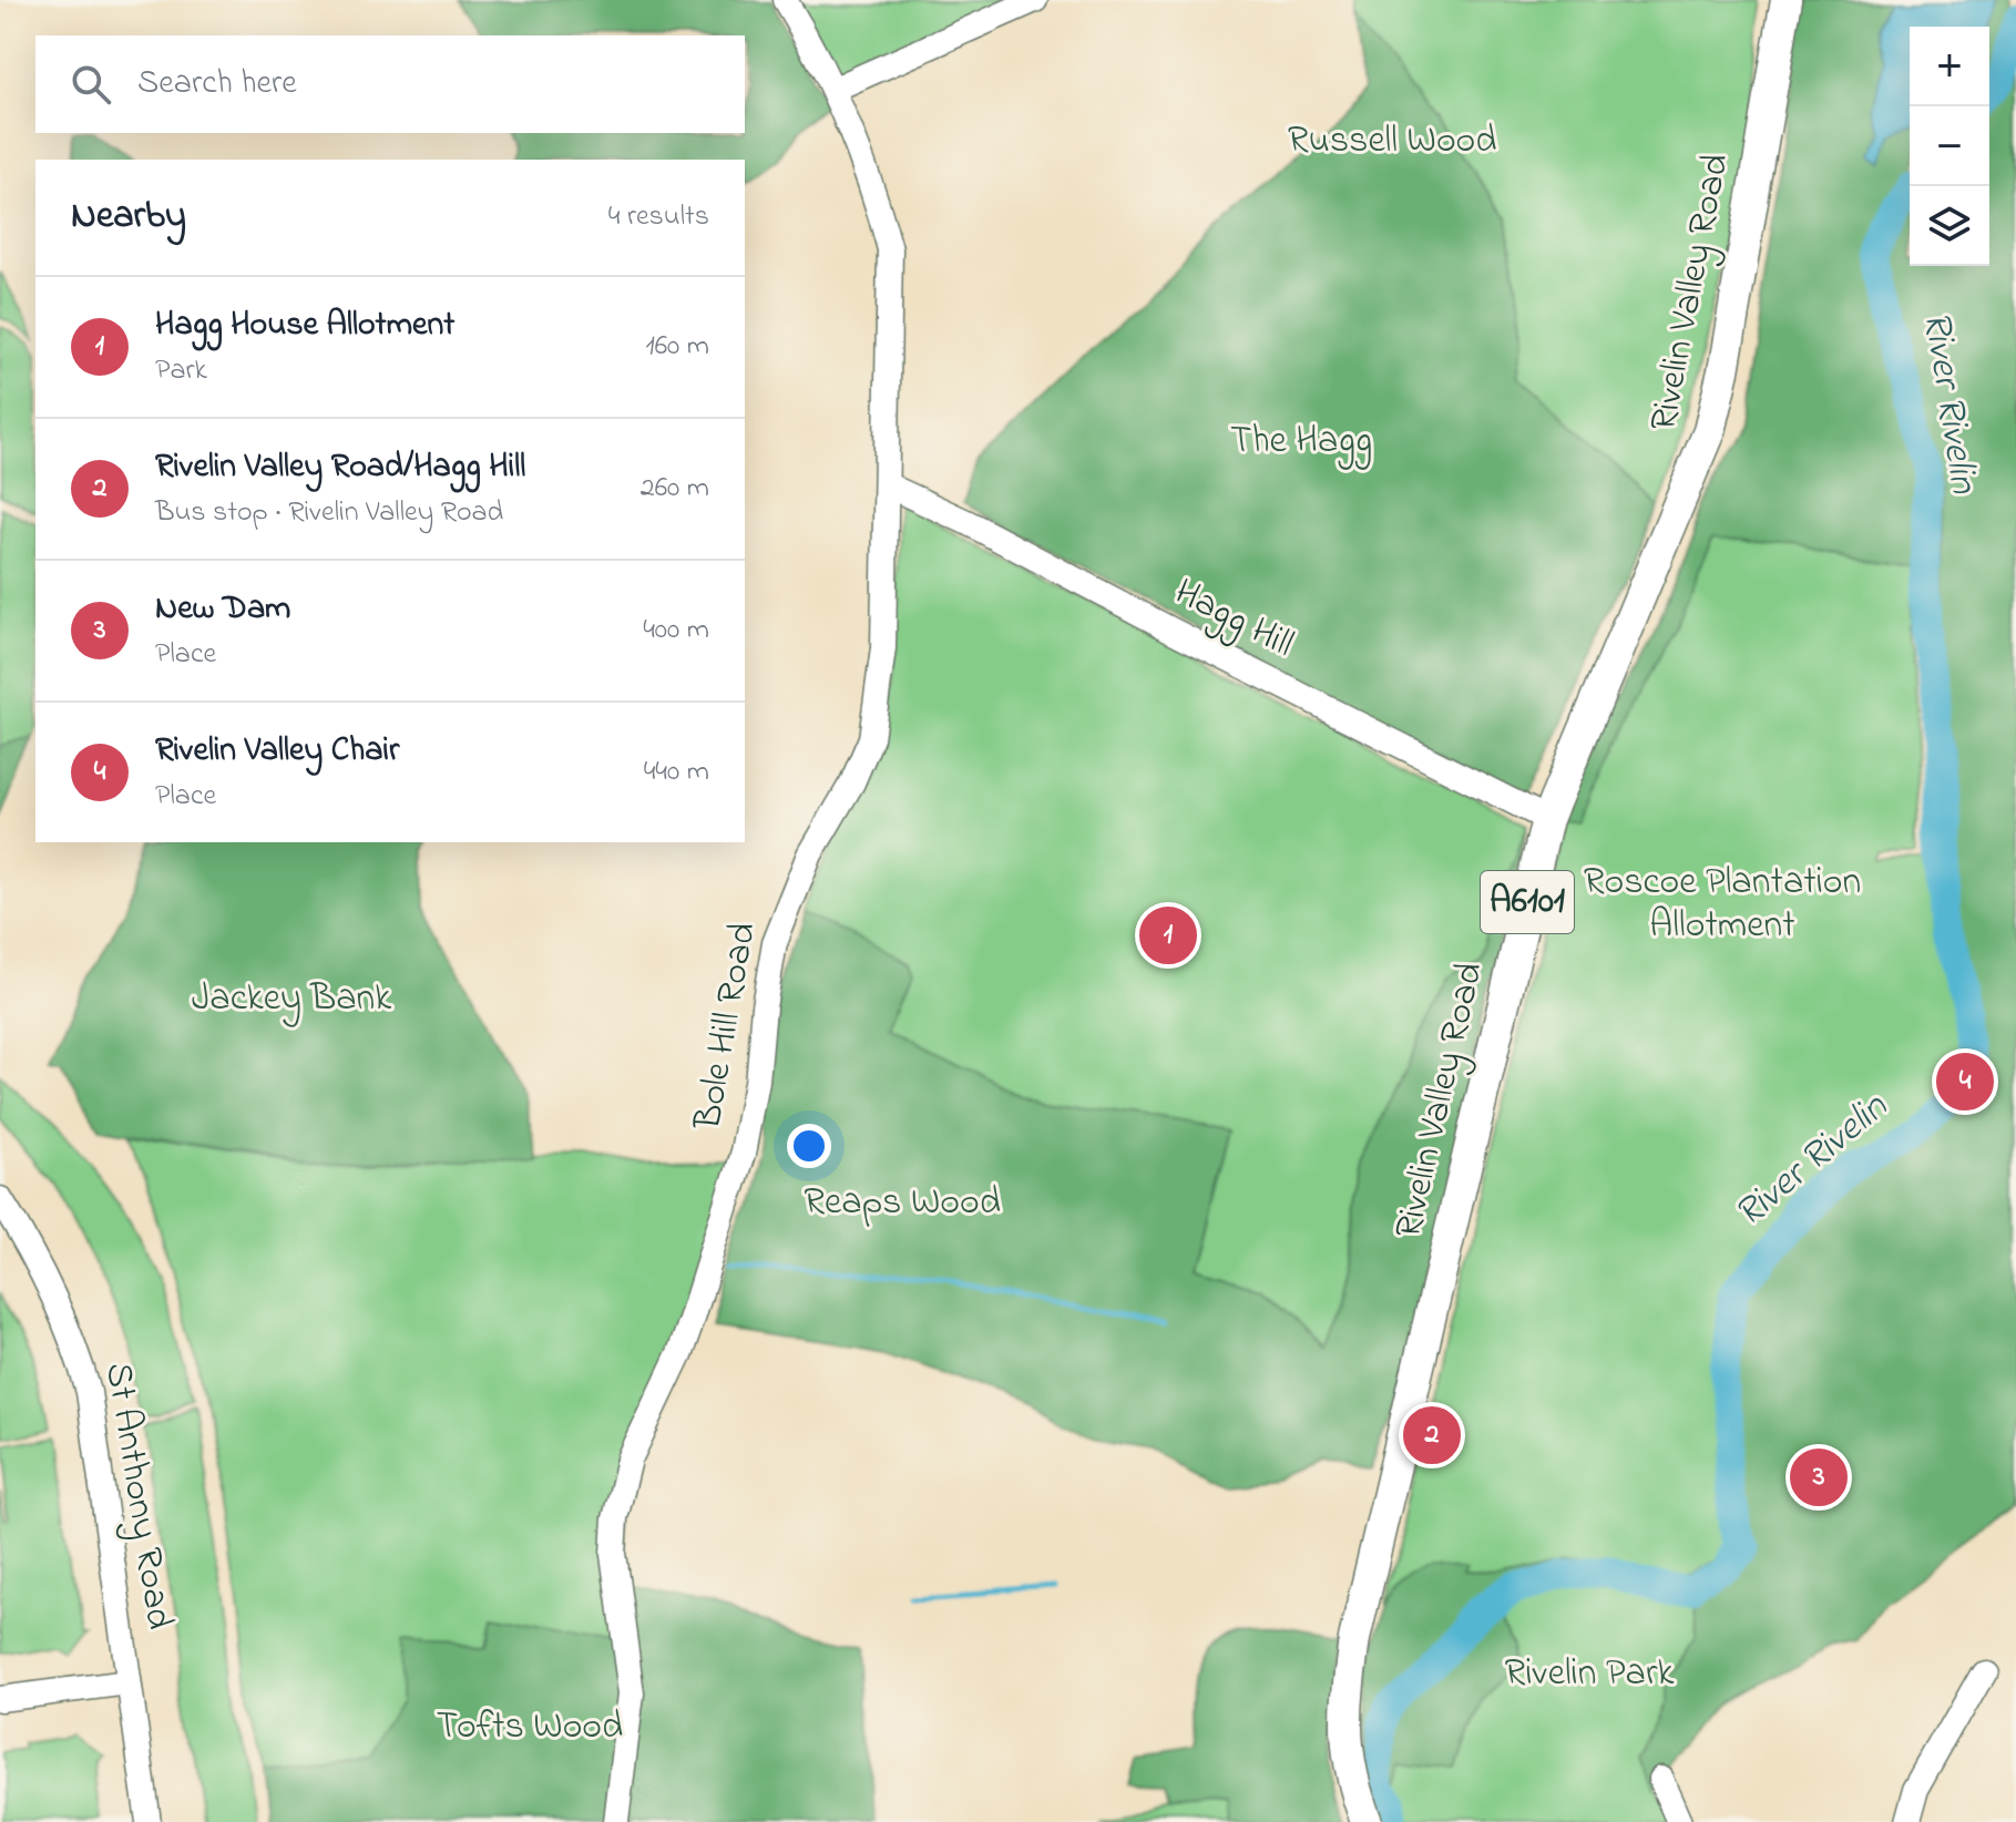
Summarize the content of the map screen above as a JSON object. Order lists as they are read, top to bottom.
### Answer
{
  "streets": {
    "main road": ["Rivelin Valley Road", "A6101"],
    "street": ["Hagg Hill", "Bole Hill Road", "St Anthony Road"]
  },
  "crossings": [
    ["Rivelin Valley Road", "Hagg Hill"],
    ["Hagg Hill", "Bole Hill Road"]
  ],
  "water": ["River Rivelin"],
  "parks": [
    "Russell Wood",
    "The Hagg",
    "Roscoe Plantation Allotment",
    "Jackey Bank",
    "Reaps Wood",
    "Rivelin Park",
    "Tofts Wood"
  ],
  "page": {
    "map_buttons": ["+", "−"],
    "search": "Search here",
    "heading": ["Nearby", "4 results"],
    "list": [
      {
        "mark": "1",
        "name": "Hagg House Allotment",
        "note": "Park",
        "value": "160 m"
      },
      {
        "mark": "2",
        "name": "Rivelin Valley Road/Hagg Hill",
        "note": "Bus stop · Rivelin Valley Road",
        "value": "260 m"
      },
      {
        "mark": "3",
        "name": "New Dam",
        "note": "Place",
        "value": "400 m"
      },
      {
        "mark": "4",
        "name": "Rivelin Valley Chair",
        "note": "Place",
        "value": "440 m"
      }
    ],
    "pins": [
      "1",
      "4",
      "2",
      "3"
    ]
  }
}
